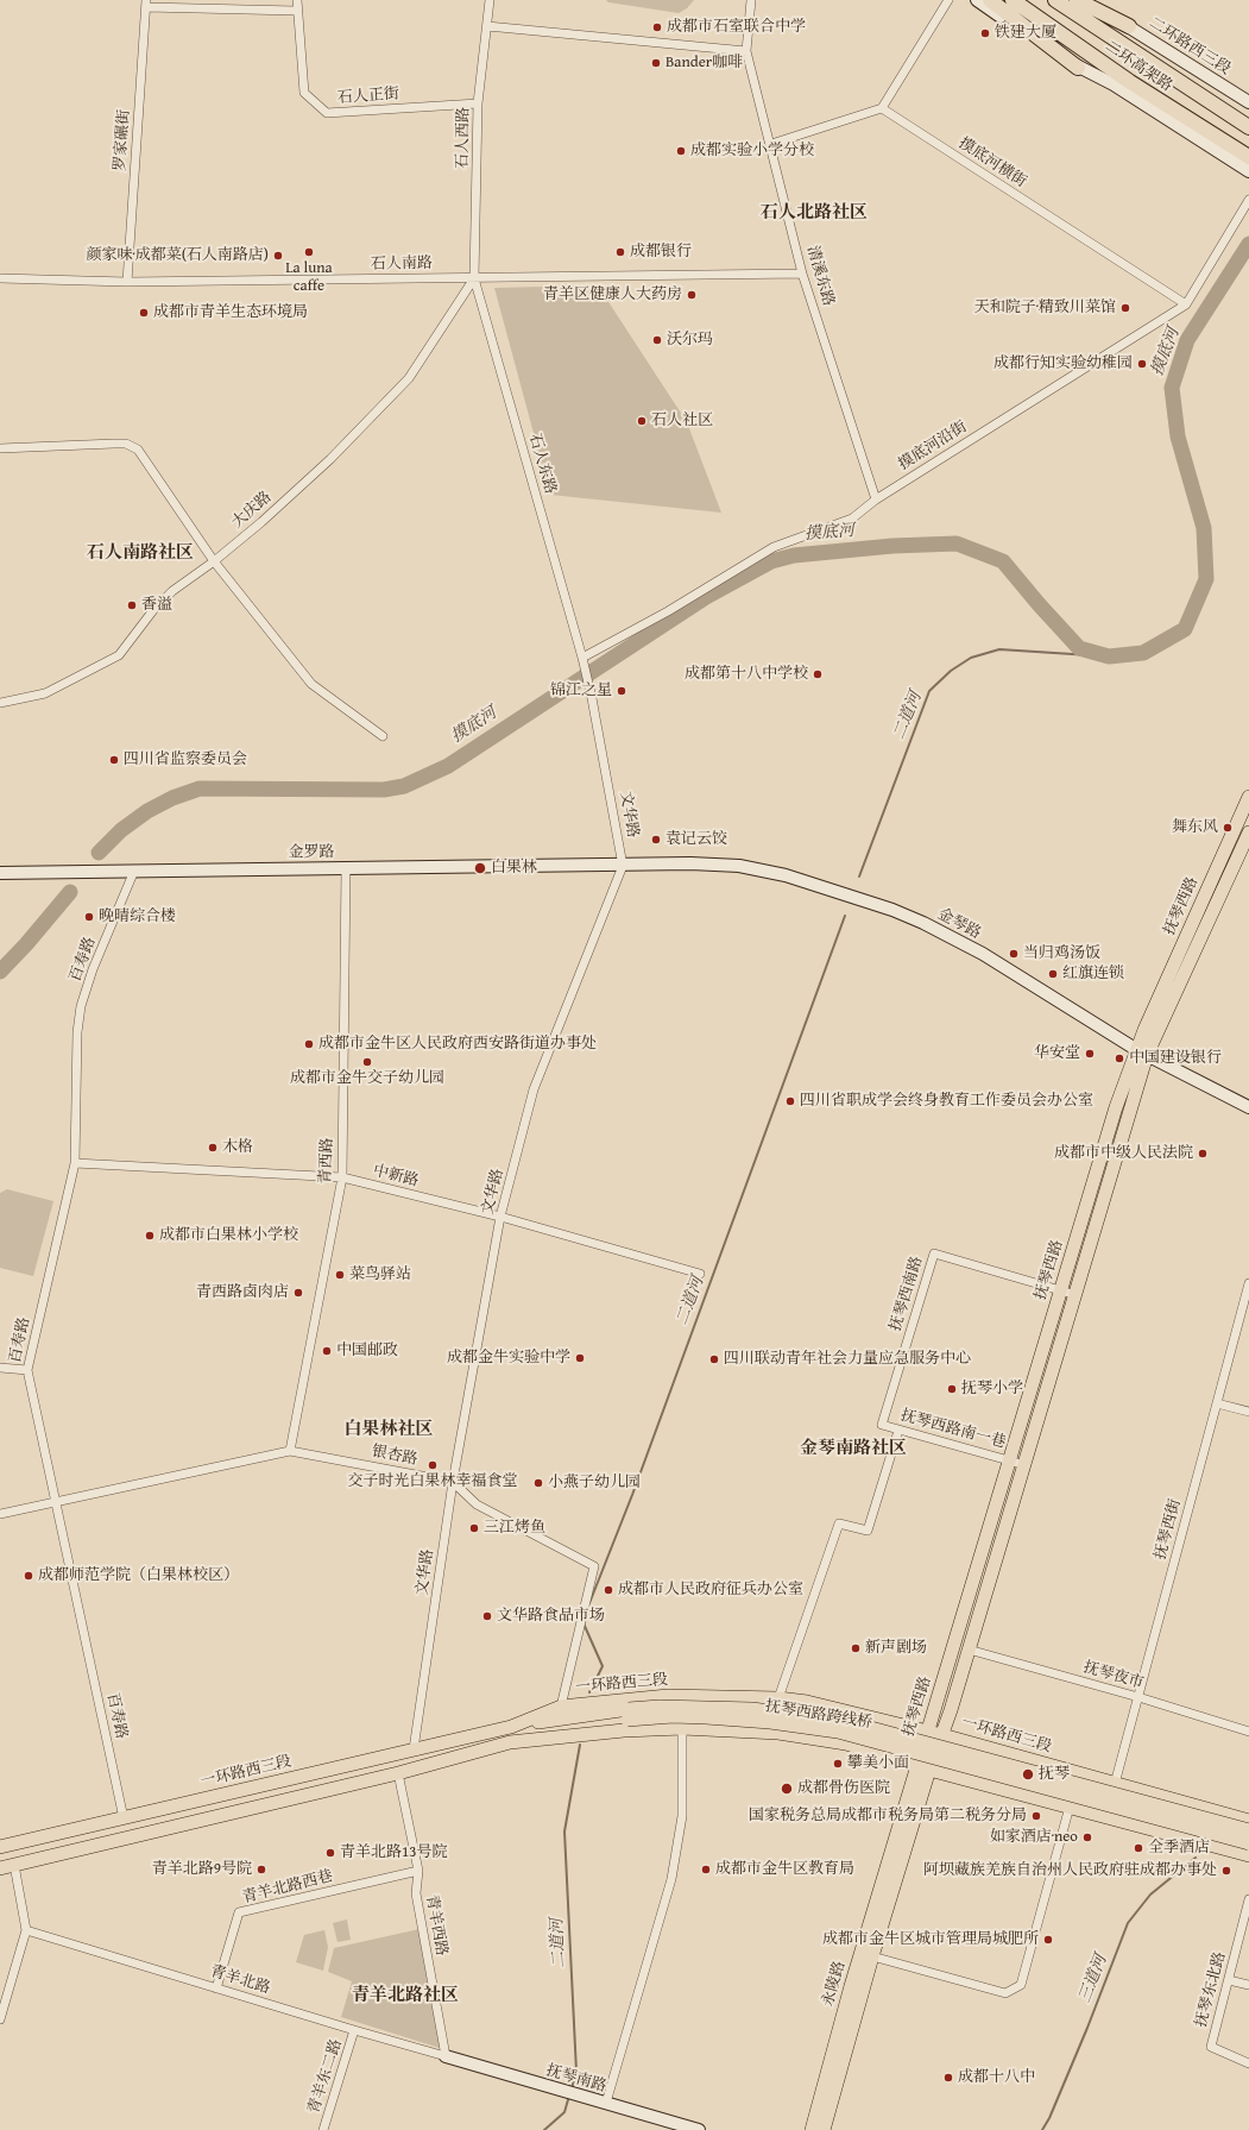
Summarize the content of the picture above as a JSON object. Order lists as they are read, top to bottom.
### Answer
{
  "streets": {
    "highway": ["二环高架路"],
    "main road": [
      "抚琴西路",
      "一环路西三段",
      "抚琴西路跨线桥",
      "永陵路"
    ],
    "street": [
      "二环路西三段",
      "石人正街",
      "石人西路",
      "罗家碾街",
      "摸底河横街",
      "石人南路",
      "清溪东路",
      "摸底河沿街",
      "石人东路",
      "大庆路",
      "文华路",
      "金罗路",
      "金琴路",
      "百寿路",
      "青西路",
      "中新路",
      "抚琴西南路",
      "抚琴西路南一巷",
      "银杏路",
      "抚琴西街",
      "抚琴夜市",
      "青羊北路西巷",
      "青羊西路",
      "青羊北路",
      "抚琴东北路",
      "青羊东二路",
      "抚琴南路"
    ]
  },
  "crossings": [
    ["石人正街", "石人西路"],
    ["石人西路", "石人南路"],
    ["石人西路", "石人东路"],
    ["石人西路", "大庆路"],
    ["罗家碾街", "石人南路"],
    ["摸底河横街", "摸底河沿街"],
    ["石人南路", "清溪东路"],
    ["石人南路", "石人东路"],
    ["石人南路", "大庆路"],
    ["清溪东路", "摸底河沿街"],
    ["摸底河沿街", "石人东路"],
    ["摸底河沿街", "文华路"],
    ["石人东路", "大庆路"],
    ["石人东路", "文华路"],
    ["文华路", "金罗路"],
    ["文华路", "金琴路"],
    ["文华路", "中新路"],
    ["文华路", "银杏路"],
    ["文华路", "一环路西三段"],
    ["金罗路", "金琴路"],
    ["金罗路", "百寿路"],
    ["金罗路", "青西路"],
    ["抚琴西路", "金琴路"],
    ["抚琴西路", "抚琴西南路"],
    ["抚琴西路", "抚琴西路南一巷"],
    ["抚琴西路", "抚琴夜市"],
    ["抚琴西路", "一环路西三段"],
    ["抚琴西路", "永陵路"],
    ["百寿路", "中新路"],
    ["百寿路", "银杏路"],
    ["百寿路", "一环路西三段"],
    ["青西路", "中新路"],
    ["青西路", "银杏路"],
    ["抚琴西南路", "抚琴西路南一巷"],
    ["抚琴西街", "抚琴夜市"],
    ["抚琴西街", "一环路西三段"],
    ["青羊北路西巷", "青羊西路"],
    ["青羊北路西巷", "青羊北路"],
    ["青羊西路", "青羊北路"],
    ["青羊西路", "抚琴南路"],
    ["青羊北路", "青羊东二路"],
    ["青羊北路", "抚琴南路"]
  ],
  "districts": [
    "石人北路社区",
    "石人南路社区",
    "白果林社区",
    "金琴南路社区",
    "青羊北路社区"
  ],
  "water": ["摸底河", "二道河", "三道河"],
  "places": [
    "成都市石室联合中学",
    "铁建大厦",
    "Bander咖啡",
    "成都实验小学分校",
    "La luna caffe",
    "成都银行",
    "颜家味·成都菜(石人南路店)",
    "青羊区健康人大药房",
    "天和院子·精致川菜馆",
    "成都市青羊生态环境局",
    "沃尔玛",
    "成都行知实验幼稚园",
    "石人社区",
    "香溢",
    "成都第十八中学校",
    "锦江之星",
    "四川省监察委员会",
    "舞东风",
    "袁记云饺",
    "白果林",
    "晚晴综合楼",
    "当归鸡汤饭",
    "红旗连锁",
    "成都市金牛区人民政府西安路街道办事处",
    "华安堂",
    "中国建设银行",
    "成都市金牛交子幼儿园",
    "四川省职成学会终身教育工作委员会办公室",
    "木格",
    "成都市中级人民法院",
    "成都市白果林小学校",
    "菜鸟驿站",
    "青西路卤肉店",
    "中国邮政",
    "成都金牛实验中学",
    "四川联动青年社会力量应急服务中心",
    "抚琴小学",
    "交子时光白果林幸福食堂",
    "小燕子幼儿园",
    "三江烤鱼",
    "成都师范学院（白果林校区）",
    "成都市人民政府征兵办公室",
    "文华路食品市场",
    "新声剧场",
    "攀美小面",
    "抚琴",
    "成都骨伤医院",
    "国家税务总局成都市税务局第二税务分局",
    "如家酒店·neo",
    "全季酒店",
    "青羊北路13号院",
    "青羊北路9号院",
    "成都市金牛区教育局",
    "阿坝藏族羌族自治州人民政府驻成都办事处",
    "成都市金牛区城市管理局城肥所",
    "成都十八中"
  ]
}
